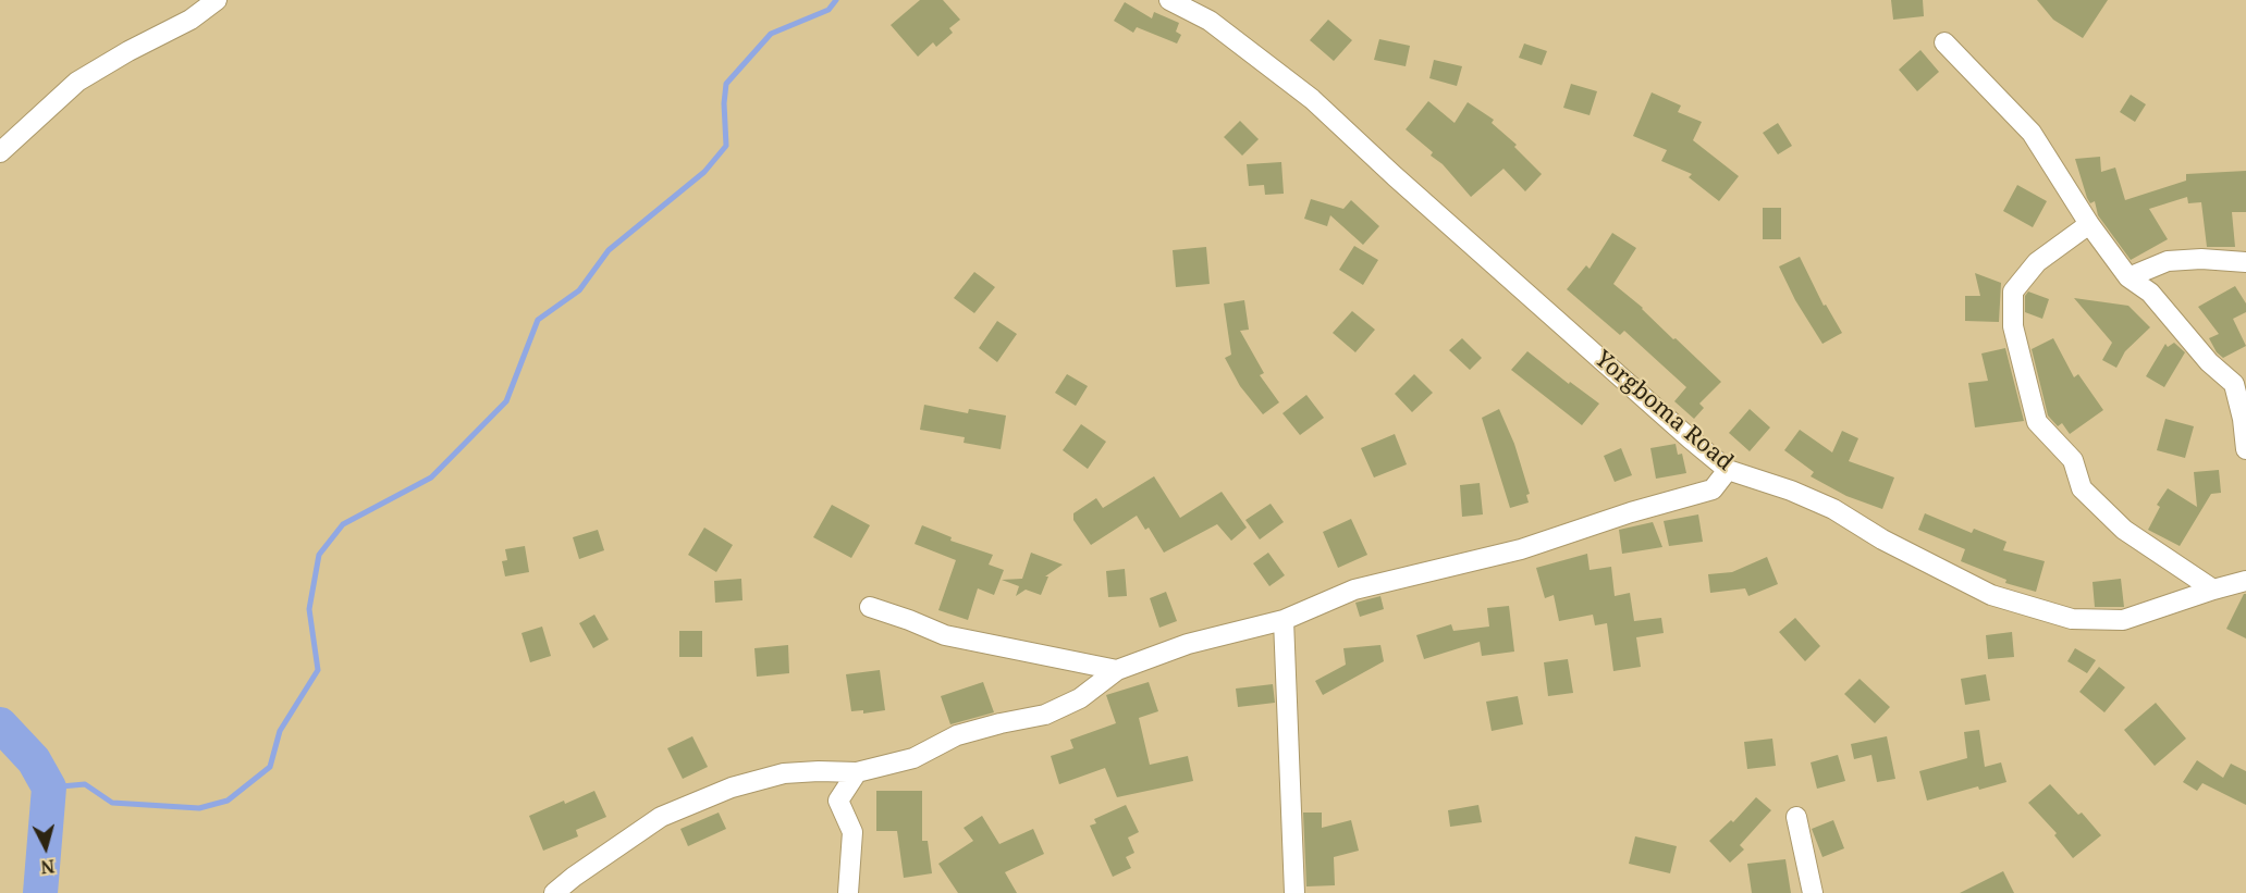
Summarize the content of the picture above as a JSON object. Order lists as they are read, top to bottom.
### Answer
{
  "streets": {
    "street": ["Yorgboma Road"]
  },
  "north": "bottom"
}
